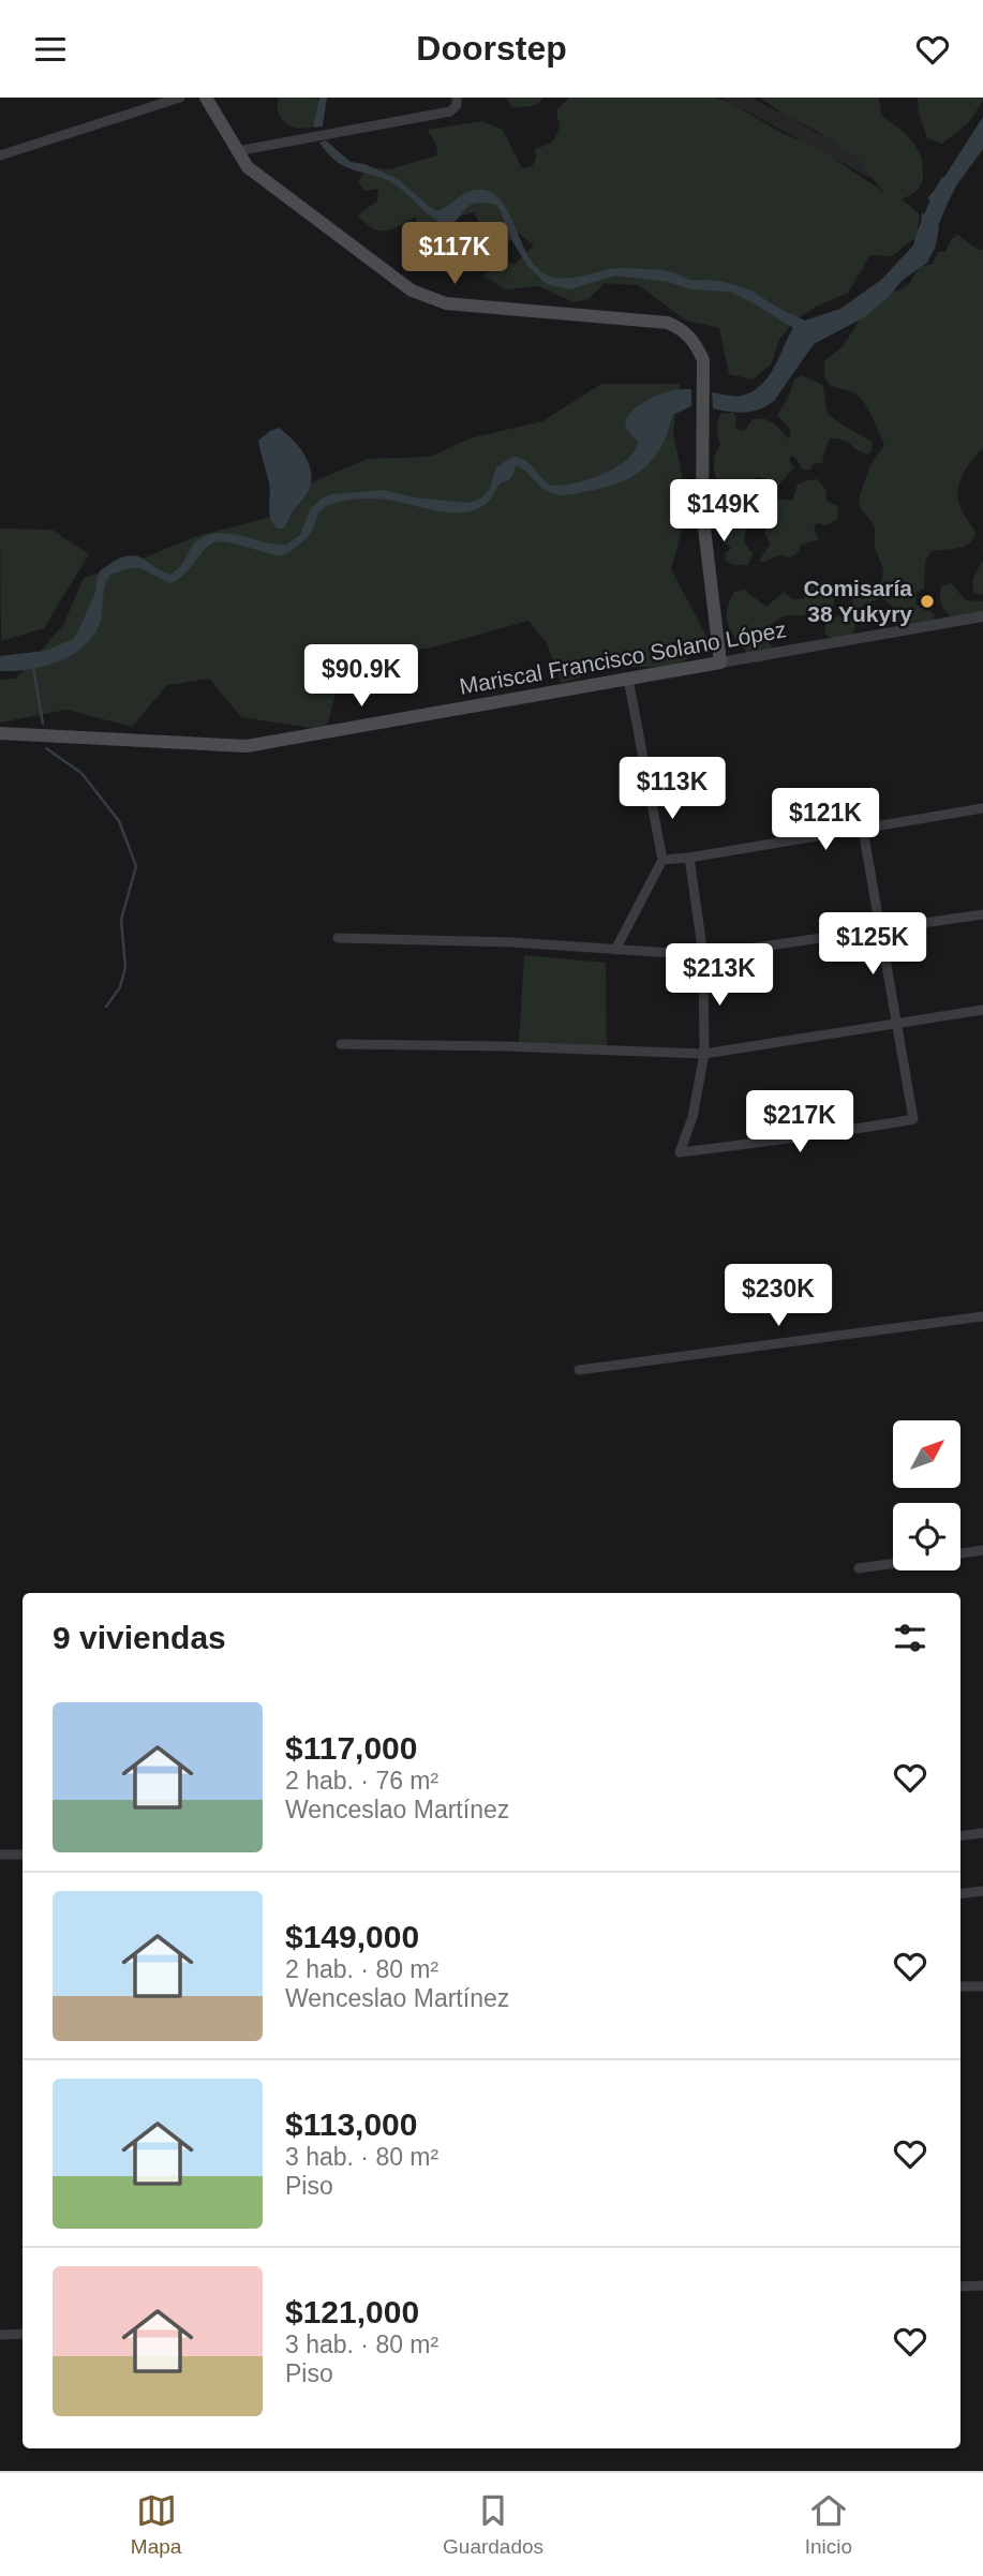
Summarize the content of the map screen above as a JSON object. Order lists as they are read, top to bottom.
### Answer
{
  "streets": {
    "main road": ["Mariscal Francisco Solano López"]
  },
  "places": ["Comisaría 38 Yukyry"],
  "north": "top right",
  "page": {
    "header": "Doorstep",
    "price": [
      "$117K",
      "$149K",
      "$90.9K",
      "$113K",
      "$121K",
      "$125K",
      "$213K",
      "$217K",
      "$230K"
    ],
    "heading": "9 viviendas",
    "list": [
      {
        "name": "$117,000",
        "note": "2 hab. · 76 m² · Wenceslao Martínez"
      },
      {
        "name": "$149,000",
        "note": "2 hab. · 80 m² · Wenceslao Martínez"
      },
      {
        "name": "$113,000",
        "note": "3 hab. · 80 m² · Piso"
      },
      {
        "name": "$121,000",
        "note": "3 hab. · 80 m² · Piso"
      }
    ],
    "tabs": ["Mapa", "Guardados", "Inicio"]
  }
}
